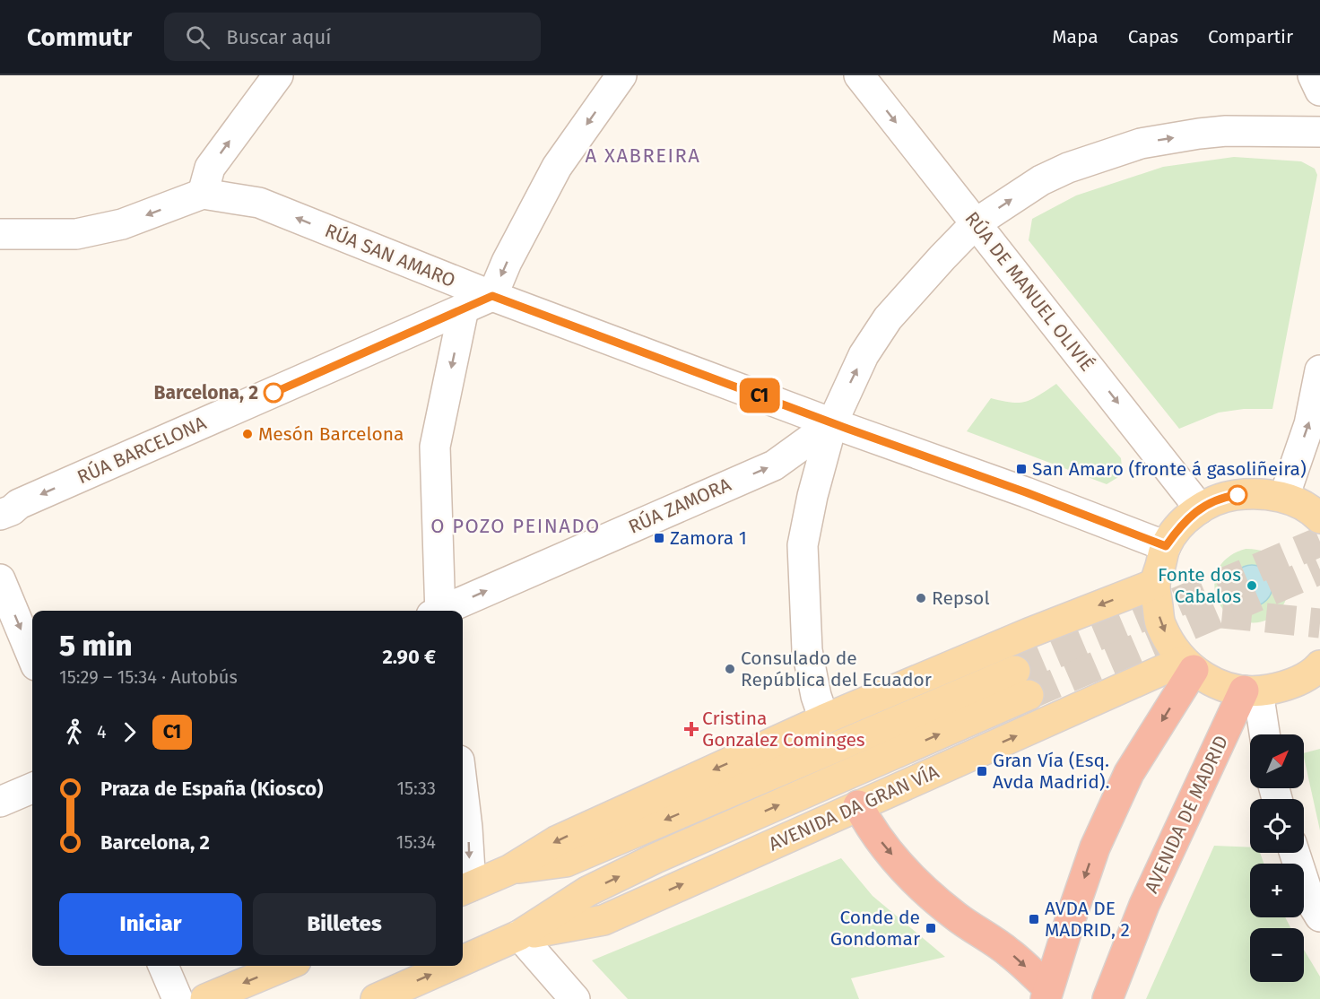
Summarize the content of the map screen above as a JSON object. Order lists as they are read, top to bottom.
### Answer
{
  "streets": {
    "highway": ["AVENIDA DE MADRID"],
    "main road": ["AVENIDA DA GRAN VÍA"],
    "street": [
      "RÚA SAN AMARO",
      "RÚA DE MANUEL OLIVIÉ",
      "RÚA BARCELONA",
      "RÚA ZAMORA"
    ]
  },
  "crossings": [
    ["RÚA SAN AMARO", "RÚA BARCELONA"],
    ["RÚA SAN AMARO", "RÚA ZAMORA"]
  ],
  "one_way": [
    "RÚA SAN AMARO",
    "RÚA DE MANUEL OLIVIÉ",
    "RÚA BARCELONA",
    "RÚA ZAMORA"
  ],
  "districts": ["A XABREIRA", "O POZO PEINADO"],
  "places": {
    "other": [
      "Barcelona, 2",
      "Mesón Barcelona",
      "Fonte dos Cabalos",
      "Repsol",
      "Consulado de República del Ecuador"
    ],
    "transit": [
      "San Amaro (fronte á gasoliñeira)",
      "Zamora 1",
      "Gran Vía (Esq. Avda Madrid).",
      "AVDA DE MADRID, 2",
      "Conde de Gondomar"
    ],
    "health": ["Cristina Gonzalez Cominges"]
  },
  "lines": ["bus line C1"],
  "north": "top right",
  "page": {
    "header": "Commutr",
    "search": "Buscar aquí",
    "nav": ["Mapa", "Capas", "Compartir"],
    "on_map": "C1",
    "heading": ["5 min", "15:29 – 15:34 · Autobús", "2.90 €"],
    "legs": ["4", "C1"],
    "map_buttons": ["+", "−"],
    "list": [
      {
        "name": "Praza de España (Kiosco)",
        "value": "15:33"
      },
      {
        "name": "Barcelona, 2",
        "value": "15:34"
      }
    ],
    "buttons": ["Iniciar", "Billetes"]
  }
}
